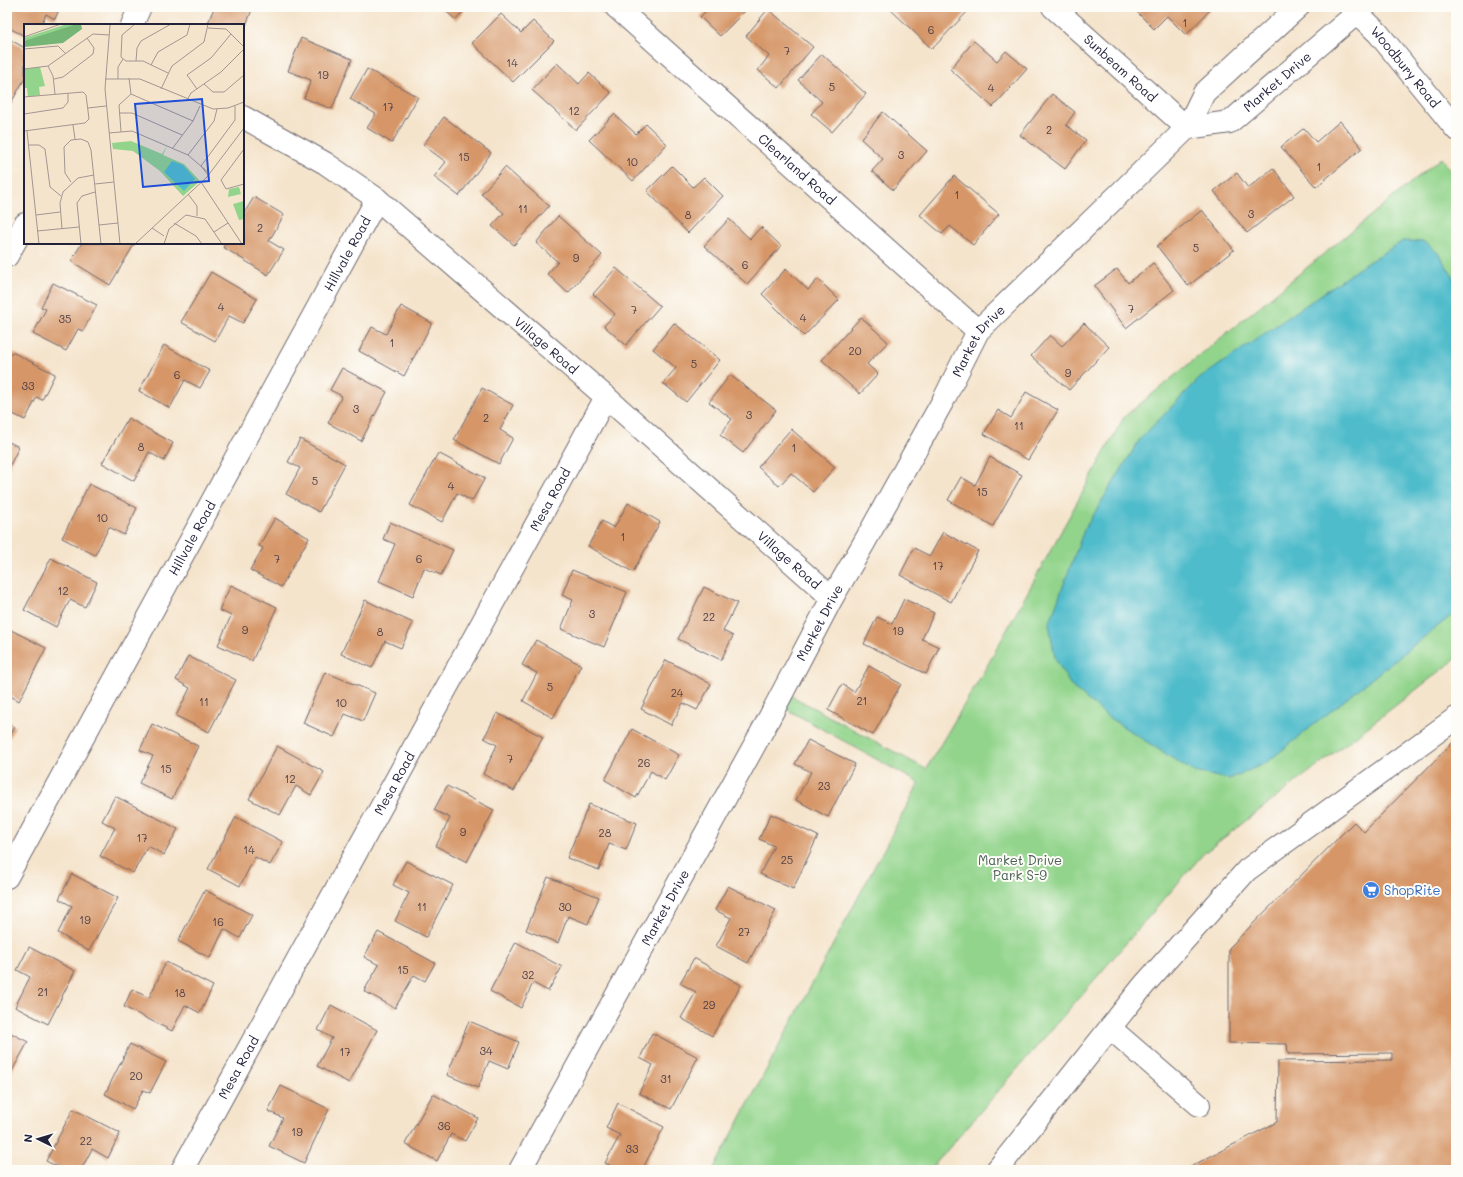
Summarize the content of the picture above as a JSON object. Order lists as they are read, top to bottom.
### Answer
{
  "streets": {
    "street": [
      "Sunbeam Road",
      "Woodbury Road",
      "Market Drive",
      "Clearland Road",
      "Hillvale Road",
      "Village Road",
      "Mesa Road"
    ]
  },
  "crossings": [
    ["Sunbeam Road", "Market Drive"],
    ["Woodbury Road", "Market Drive"],
    ["Market Drive", "Clearland Road"],
    ["Market Drive", "Village Road"],
    ["Hillvale Road", "Village Road"],
    ["Village Road", "Mesa Road"]
  ],
  "parks": ["Market Drive Park S-9"],
  "places": {
    "supermarket": ["ShopRite"]
  },
  "house_numbers": [
    "1",
    "6",
    "7",
    "14",
    "19",
    "5",
    "4",
    "17",
    "12",
    "2",
    "3",
    "15",
    "10",
    "1",
    "1",
    "11",
    "3",
    "8",
    "2",
    "5",
    "9",
    "6",
    "4",
    "7",
    "7",
    "4",
    "35",
    "1",
    "20",
    "5",
    "9",
    "6",
    "33",
    "3",
    "3",
    "2",
    "11",
    "8",
    "1",
    "5",
    "4",
    "15",
    "10",
    "1",
    "7",
    "6",
    "17",
    "12",
    "3",
    "22",
    "9",
    "19",
    "8",
    "5",
    "24",
    "21",
    "11",
    "10",
    "7",
    "26",
    "15",
    "12",
    "23",
    "9",
    "28",
    "17",
    "14",
    "25",
    "11",
    "30",
    "19",
    "16",
    "27",
    "15",
    "32",
    "21",
    "18",
    "29",
    "34",
    "17",
    "20",
    "31",
    "36",
    "19",
    "22",
    "33"
  ],
  "north": "left"
}
